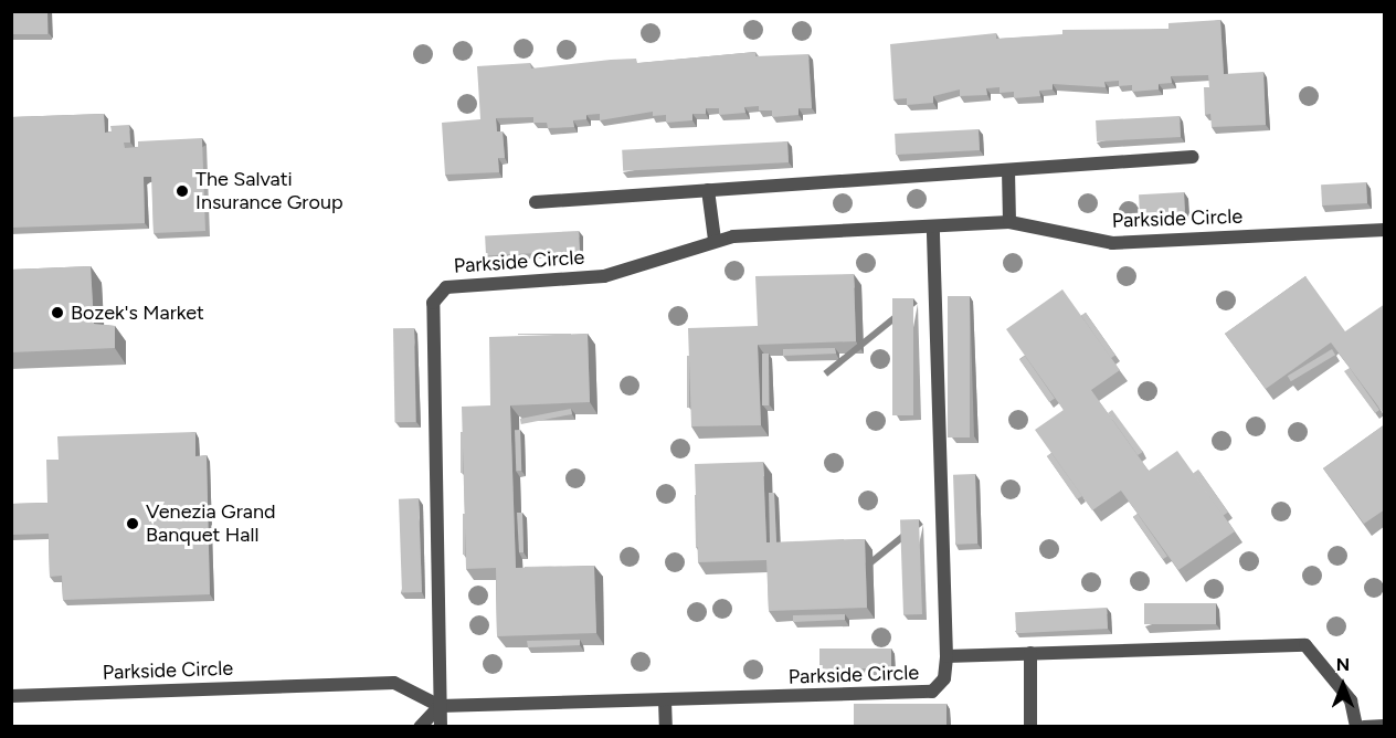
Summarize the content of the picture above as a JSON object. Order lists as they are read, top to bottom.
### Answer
{
  "streets": {
    "street": ["Parkside Circle"]
  },
  "places": ["The Salvati Insurance Group", "Bozek's Market", "Venezia Grand Banquet Hall"],
  "north": "top"
}
